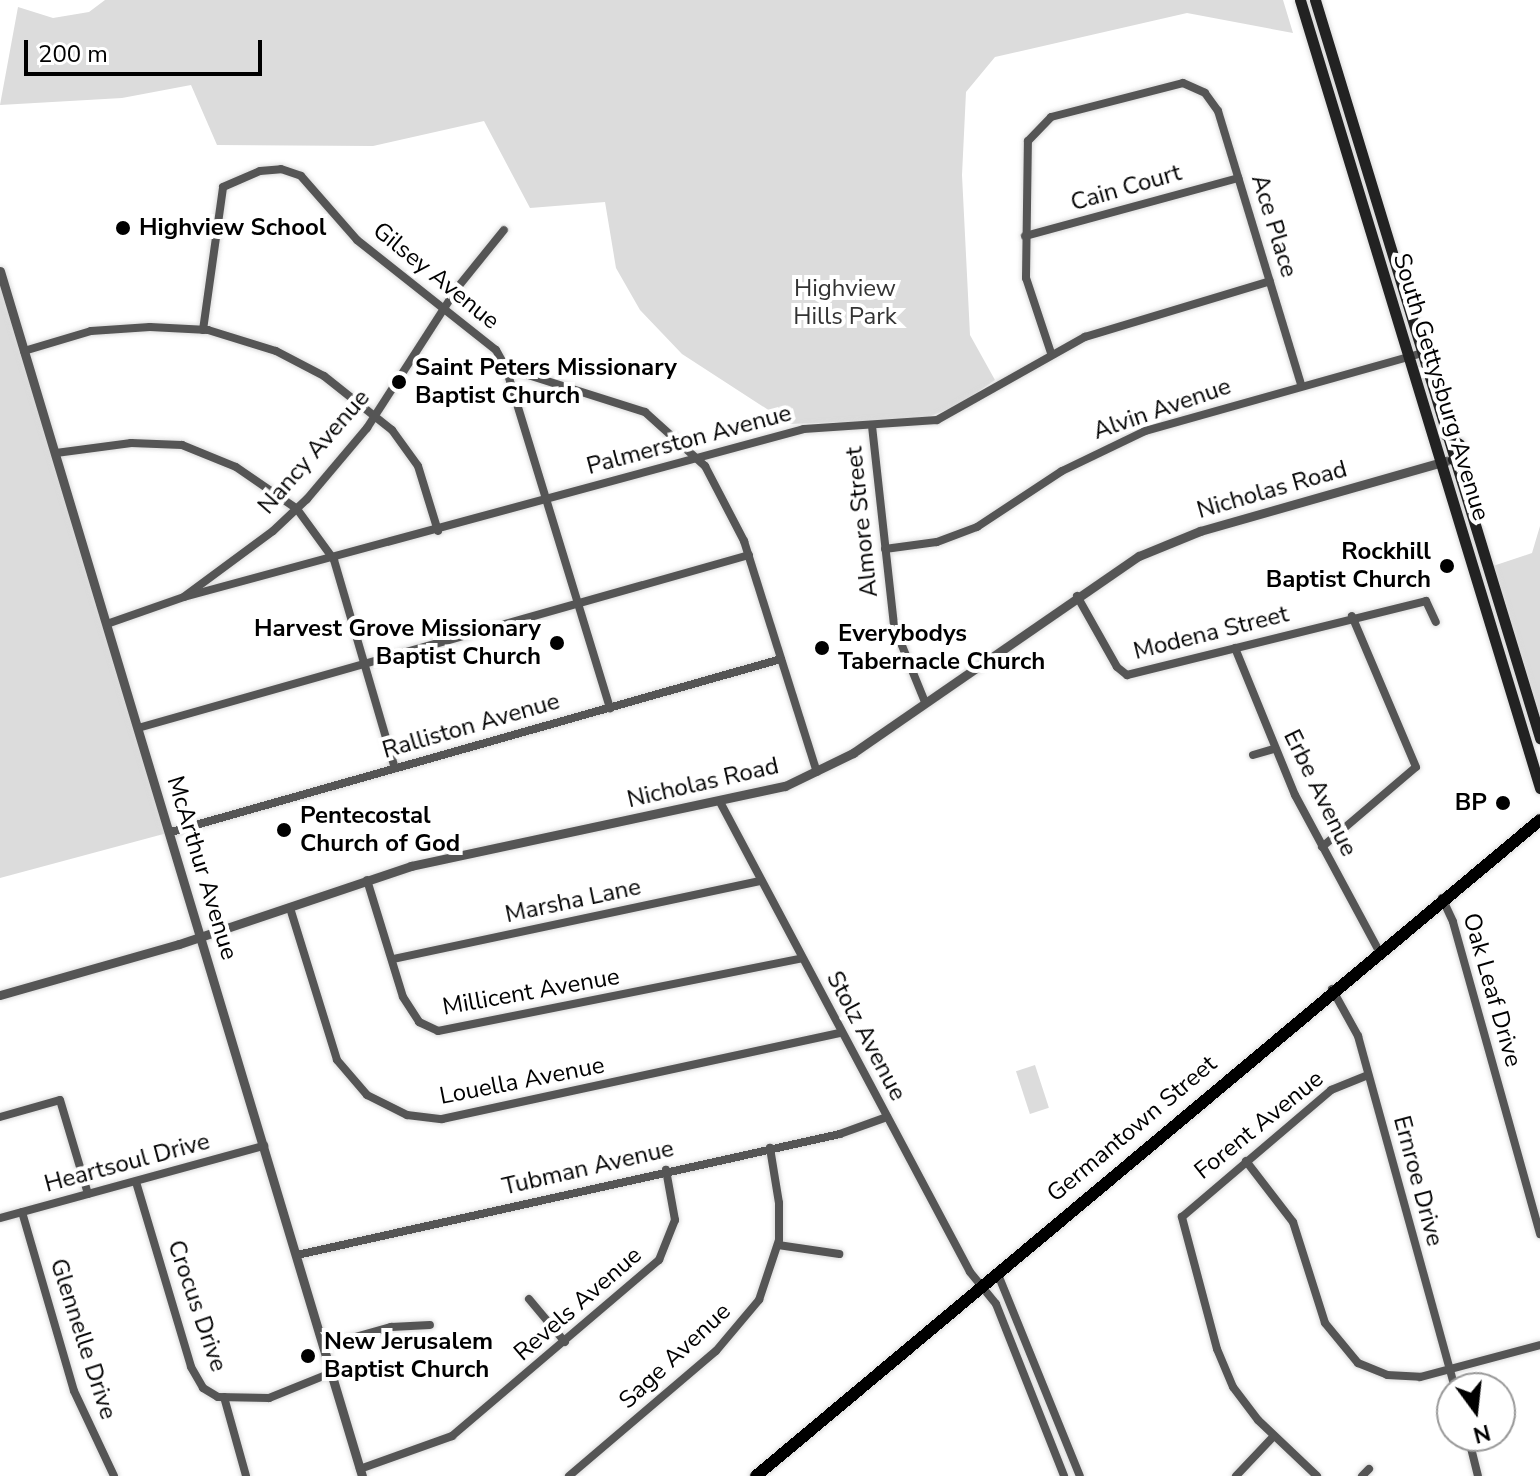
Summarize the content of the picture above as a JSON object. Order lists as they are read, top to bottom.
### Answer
{
  "streets": {
    "main road": ["South Gettysburg Avenue", "Germantown Street"],
    "street": [
      "Cain Court",
      "Ace Place",
      "Gilsey Avenue",
      "Alvin Avenue",
      "Palmerston Avenue",
      "Nancy Avenue",
      "Nicholas Road",
      "Almore Street",
      "Modena Street",
      "Ralliston Avenue",
      "Erbe Avenue",
      "McArthur Avenue",
      "Marsha Lane",
      "Oak Leaf Drive",
      "Millicent Avenue",
      "Stolz Avenue",
      "Louella Avenue",
      "Forent Avenue",
      "Heartsoul Drive",
      "Tubman Avenue",
      "Ernroe Drive",
      "Revels Avenue",
      "Crocus Drive",
      "Glennelle Drive",
      "Sage Avenue"
    ]
  },
  "crossings": [
    ["Cain Court", "Ace Place"],
    ["Ace Place", "Alvin Avenue"],
    ["Ace Place", "Palmerston Avenue"],
    ["Gilsey Avenue", "Nancy Avenue"],
    ["South Gettysburg Avenue", "Alvin Avenue"],
    ["South Gettysburg Avenue", "Nicholas Road"],
    ["Alvin Avenue", "Almore Street"],
    ["Palmerston Avenue", "Nancy Avenue"],
    ["Palmerston Avenue", "Almore Street"],
    ["Palmerston Avenue", "McArthur Avenue"],
    ["Nicholas Road", "Almore Street"],
    ["Nicholas Road", "Modena Street"],
    ["Nicholas Road", "McArthur Avenue"],
    ["Nicholas Road", "Millicent Avenue"],
    ["Nicholas Road", "Stolz Avenue"],
    ["Nicholas Road", "Louella Avenue"],
    ["Modena Street", "Erbe Avenue"],
    ["Ralliston Avenue", "McArthur Avenue"],
    ["Erbe Avenue", "Germantown Street"],
    ["McArthur Avenue", "Heartsoul Drive"],
    ["McArthur Avenue", "Tubman Avenue"],
    ["McArthur Avenue", "Revels Avenue"],
    ["Marsha Lane", "Millicent Avenue"],
    ["Marsha Lane", "Stolz Avenue"],
    ["Oak Leaf Drive", "Germantown Street"],
    ["Millicent Avenue", "Stolz Avenue"],
    ["Stolz Avenue", "Louella Avenue"],
    ["Stolz Avenue", "Germantown Street"],
    ["Stolz Avenue", "Tubman Avenue"],
    ["Forent Avenue", "Ernroe Drive"],
    ["Germantown Street", "Ernroe Drive"],
    ["Heartsoul Drive", "Crocus Drive"],
    ["Heartsoul Drive", "Glennelle Drive"],
    ["Tubman Avenue", "Revels Avenue"],
    ["Tubman Avenue", "Sage Avenue"]
  ],
  "parks": ["Highview Hills Park"],
  "places": [
    "Highview School",
    "Saint Peters Missionary Baptist Church",
    "Rockhill Baptist Church",
    "Harvest Grove Missionary Baptist Church",
    "Everybodys Tabernacle Church",
    "BP",
    "Pentecostal Church of God",
    "New Jerusalem Baptist Church"
  ],
  "scale_bar": "200 m",
  "north": "bottom"
}
